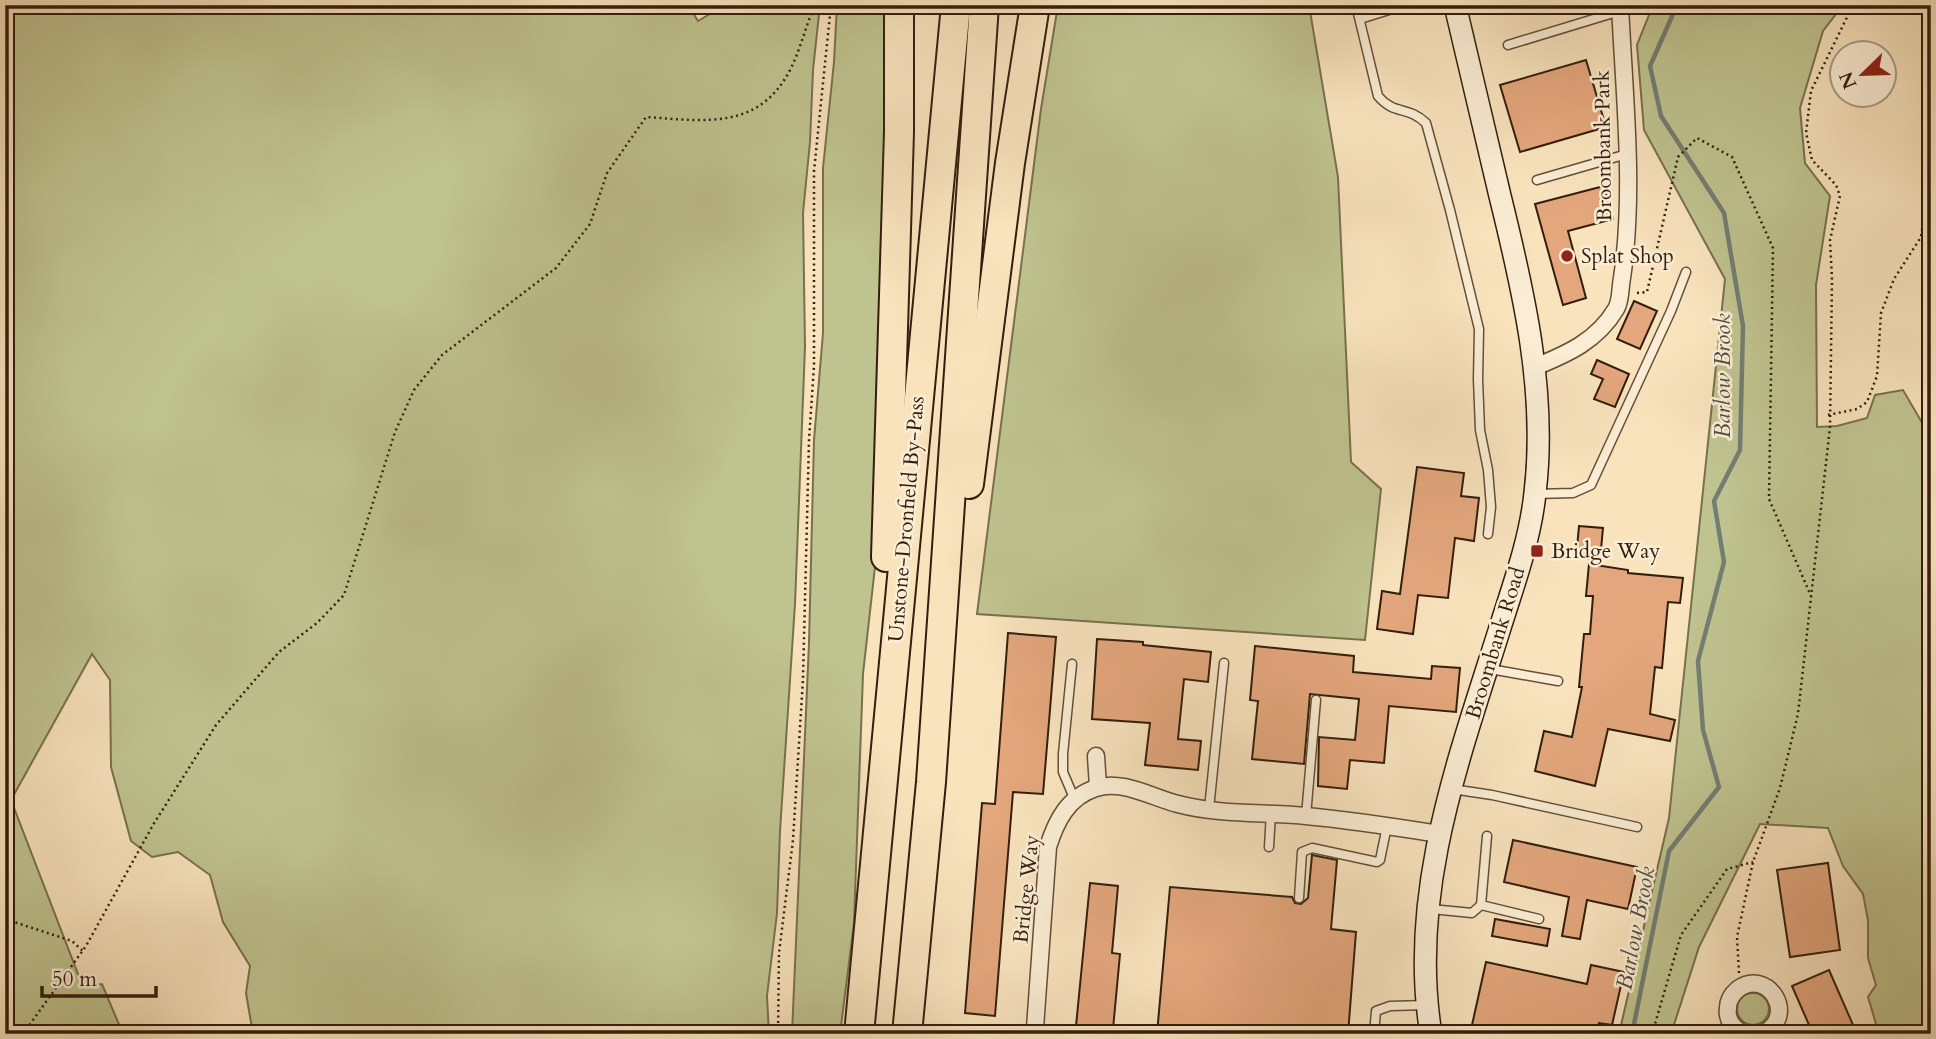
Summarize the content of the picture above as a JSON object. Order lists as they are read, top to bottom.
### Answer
{
  "streets": {
    "highway": ["Unstone-Dronfield By-Pass"],
    "street": ["Broombank Park", "Broombank Road", "Bridge Way"]
  },
  "crossings": [
    ["Broombank Park", "Broombank Road"]
  ],
  "water": ["Barlow Brook"],
  "places": {
    "other": ["Splat Shop"],
    "transit": ["Bridge Way"]
  },
  "scale_bar": "50 m",
  "north": "bottom left"
}
